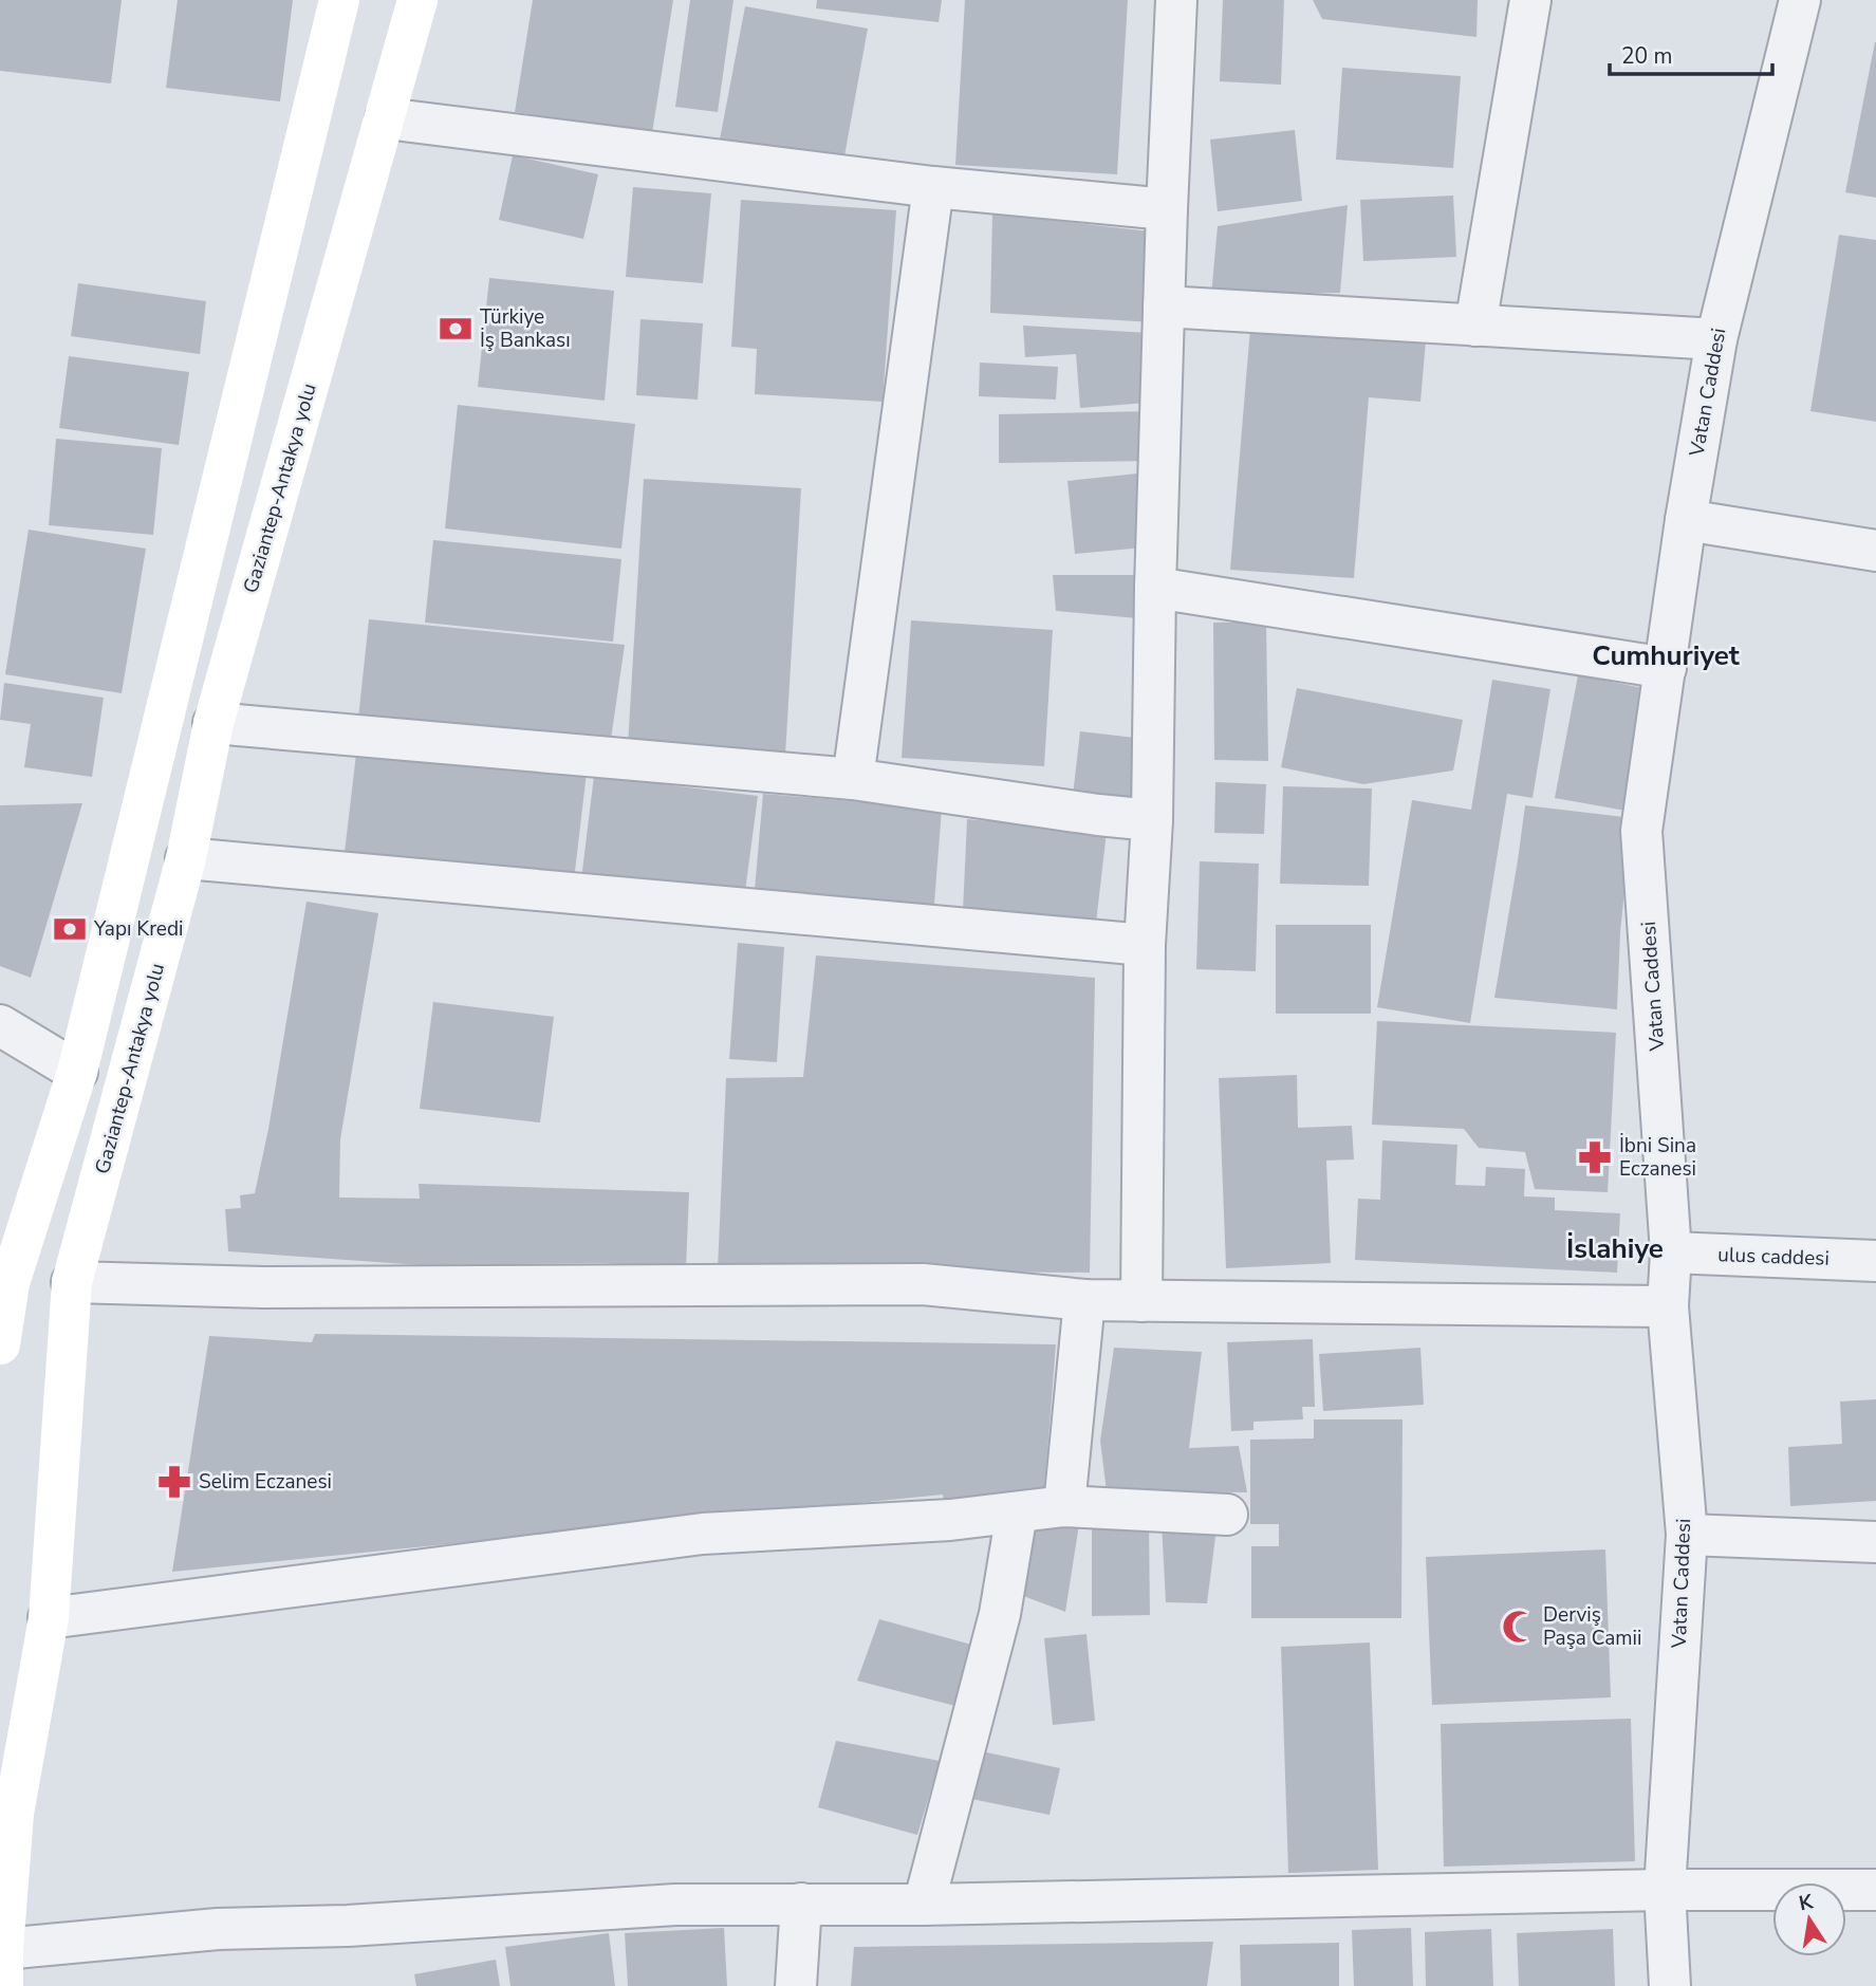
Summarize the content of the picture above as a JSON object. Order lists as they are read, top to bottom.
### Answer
{
  "streets": {
    "main road": ["Gaziantep-Antakya yolu"],
    "street": ["Vatan Caddesi", "ulus caddesi"]
  },
  "crossings": [
    ["Vatan Caddesi", "ulus caddesi"]
  ],
  "districts": ["Cumhuriyet", "İslahiye"],
  "places": {
    "bank": ["Türkiye İş Bankası", "Yapı Kredi"],
    "pharmacy": ["İbni Sina Eczanesi", "Selim Eczanesi"],
    "mosque": ["Derviş Paşa Camii"]
  },
  "scale_bar": "20 m",
  "north": "top"
}
